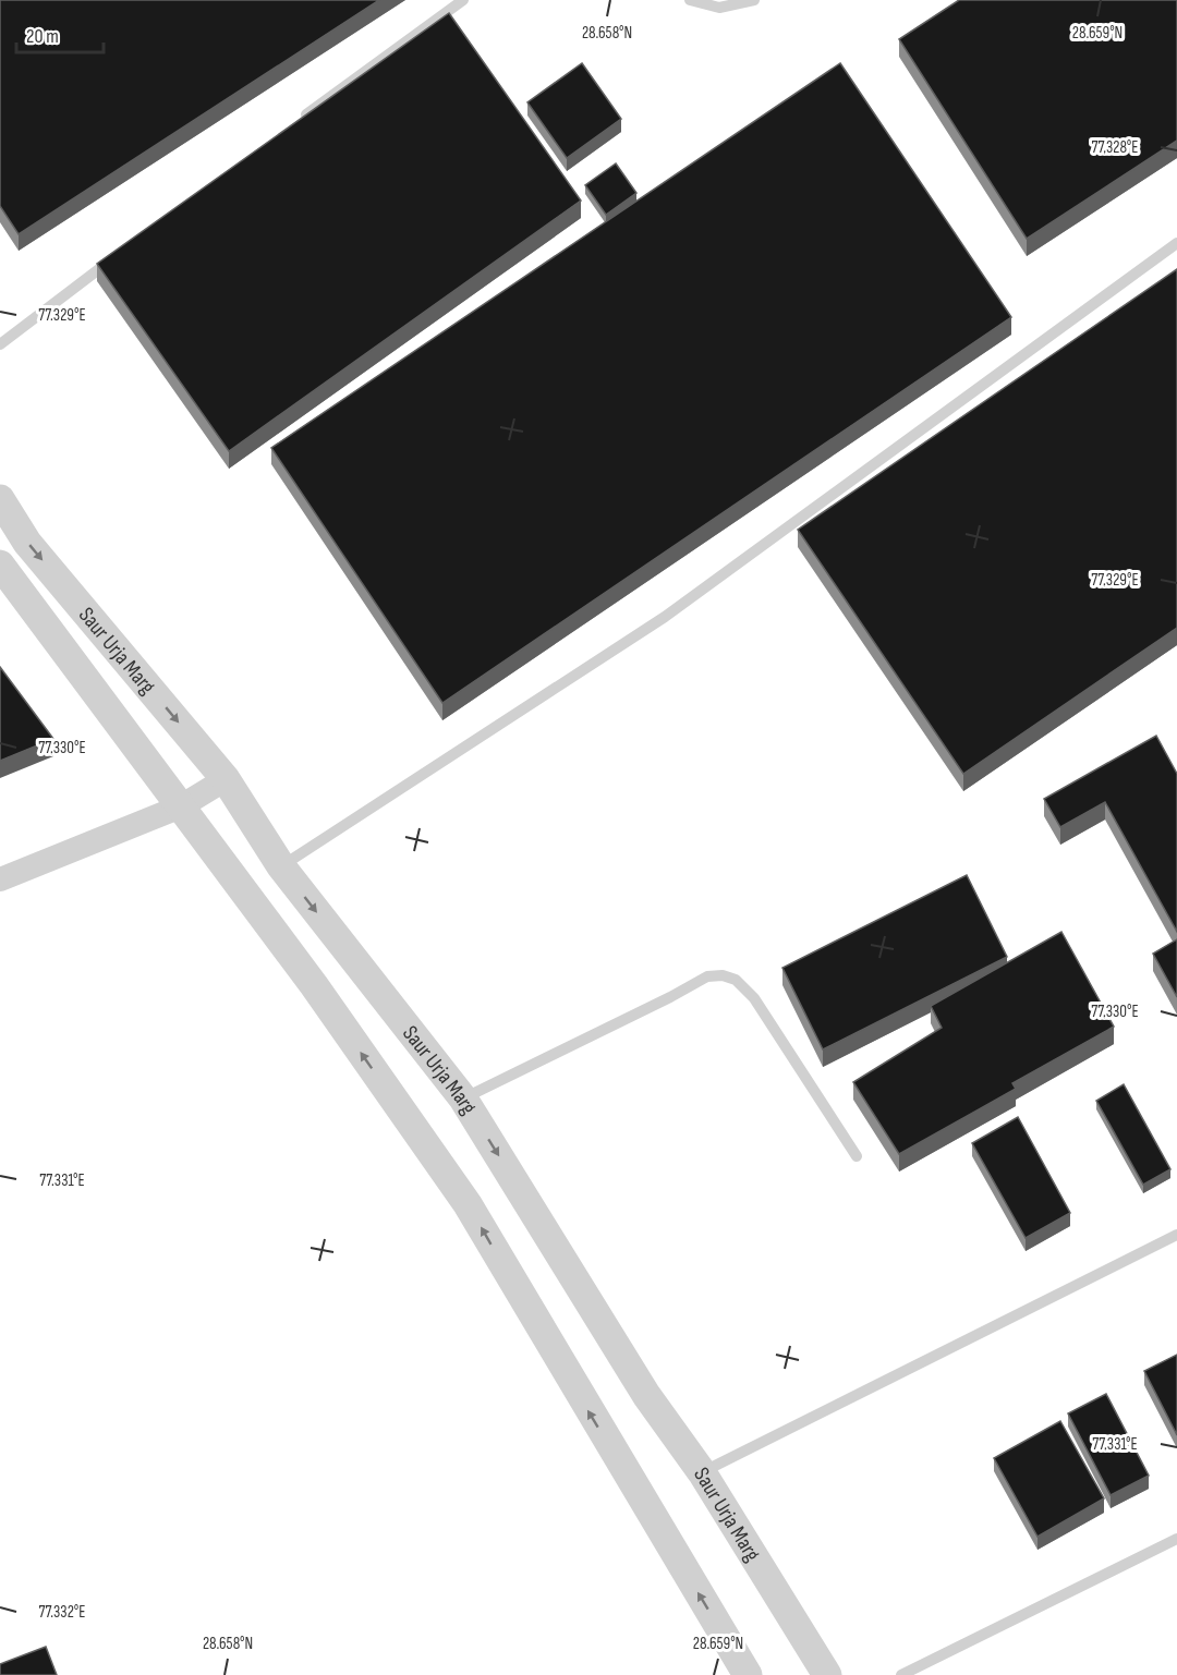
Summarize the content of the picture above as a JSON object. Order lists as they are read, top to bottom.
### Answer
{
  "streets": {
    "street": ["Saur Urja Marg"]
  },
  "scale_bar": "20 m",
  "coordinates": [
    "28.658°N",
    "28.659°N",
    "77.328°E",
    "77.329°E",
    "77.330°E",
    "77.331°E",
    "77.332°E"
  ]
}
